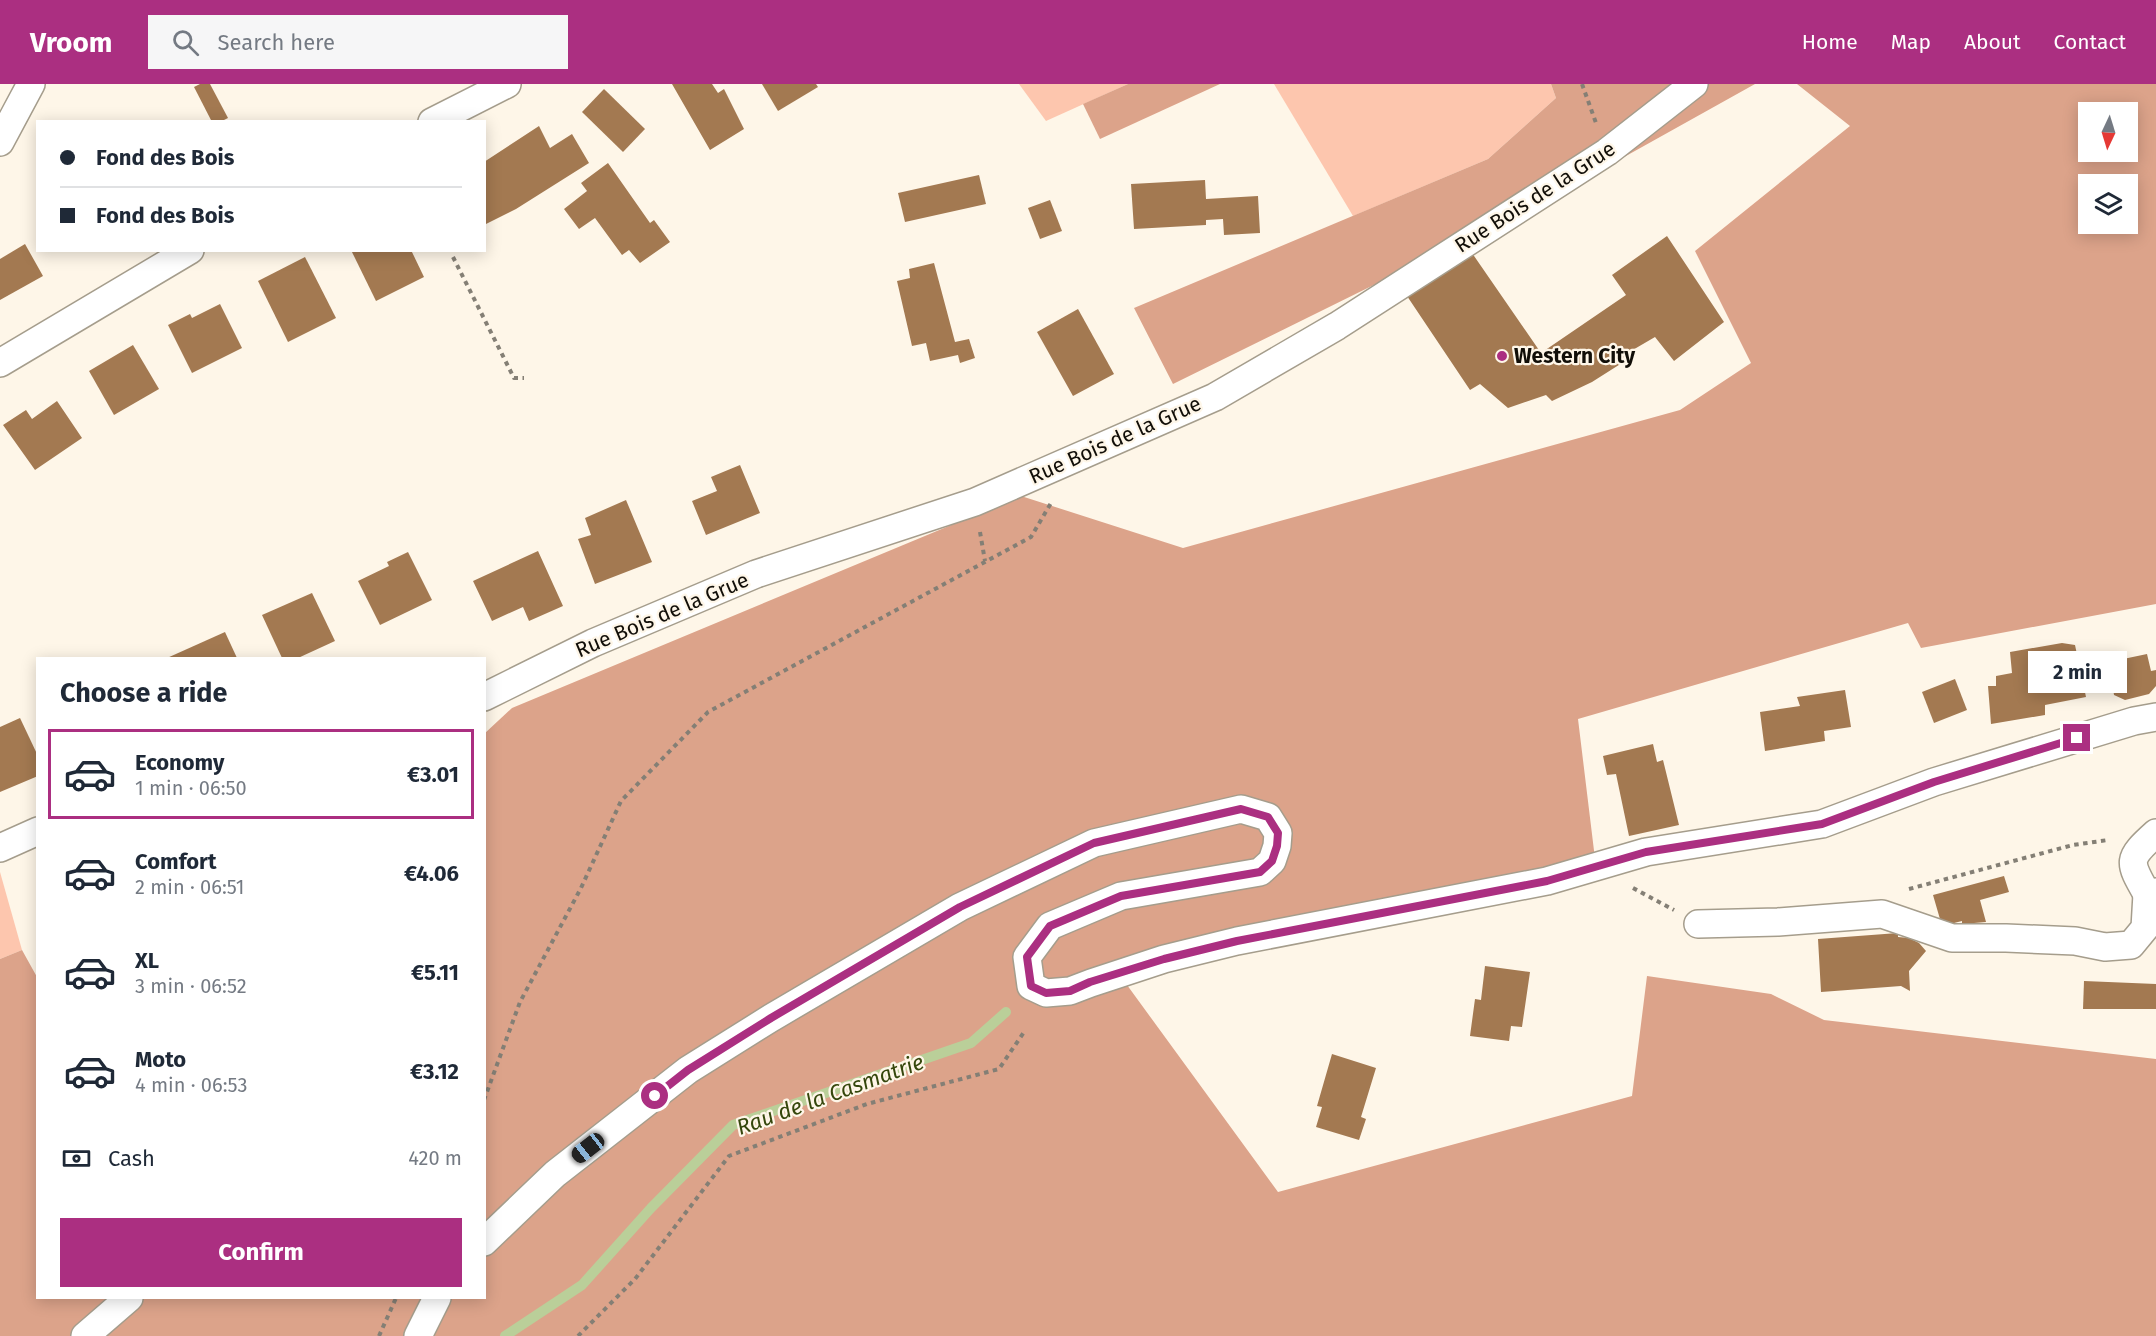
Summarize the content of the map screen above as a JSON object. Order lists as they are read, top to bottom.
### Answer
{
  "streets": {
    "street": ["Rue Bois de la Grue"]
  },
  "water": ["Rau de la Casmatrie"],
  "places": ["Western City"],
  "north": "bottom",
  "page": {
    "header": "Vroom",
    "search": "Search here",
    "nav": [
      "Home",
      "Map",
      "About",
      "Contact"
    ],
    "banner": ["Fond des Bois", "Fond des Bois"],
    "bubble": "2 min",
    "heading": "Choose a ride",
    "list": [
      {
        "name": "Economy",
        "note": "1 min · 06:50",
        "value": "€3.01"
      },
      {
        "name": "Comfort",
        "note": "2 min · 06:51",
        "value": "€4.06"
      },
      {
        "name": "XL",
        "note": "3 min · 06:52",
        "value": "€5.11"
      },
      {
        "name": "Moto",
        "note": "4 min · 06:53",
        "value": "€3.12"
      }
    ],
    "pay": ["Cash", "420 m"],
    "buttons": "Confirm"
  }
}
